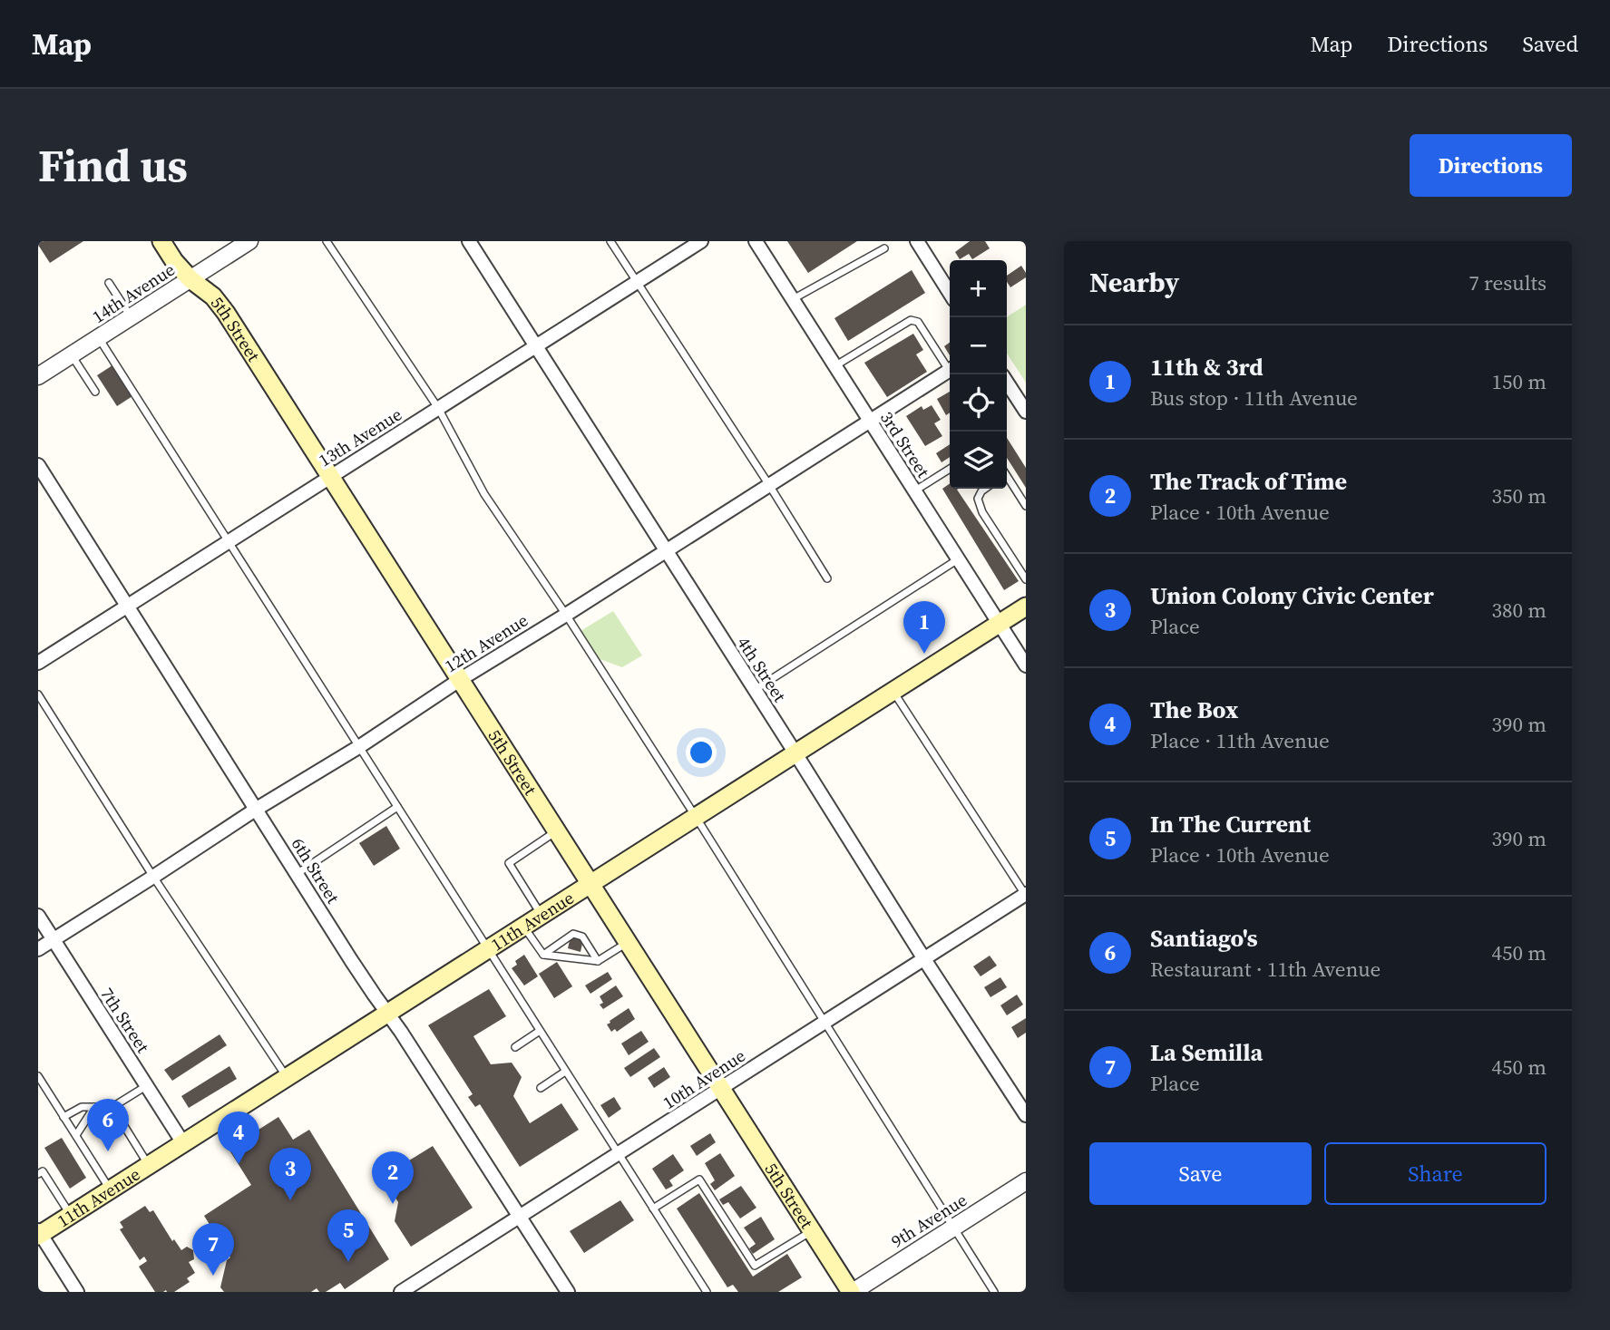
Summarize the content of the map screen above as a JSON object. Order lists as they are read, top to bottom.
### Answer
{
  "streets": {
    "main road": ["5th Street", "11th Avenue"],
    "street": [
      "14th Avenue",
      "13th Avenue",
      "3rd Street",
      "12th Avenue",
      "4th Street",
      "6th Street",
      "7th Street",
      "10th Avenue",
      "9th Avenue"
    ]
  },
  "crossings": [
    ["14th Avenue", "5th Street"],
    ["5th Street", "13th Avenue"],
    ["5th Street", "12th Avenue"],
    ["5th Street", "11th Avenue"],
    ["5th Street", "10th Avenue"],
    ["5th Street", "9th Avenue"],
    ["13th Avenue", "4th Street"],
    ["13th Avenue", "6th Street"],
    ["3rd Street", "12th Avenue"],
    ["3rd Street", "11th Avenue"],
    ["12th Avenue", "4th Street"],
    ["12th Avenue", "6th Street"],
    ["12th Avenue", "7th Street"],
    ["4th Street", "11th Avenue"],
    ["4th Street", "10th Avenue"],
    ["6th Street", "11th Avenue"],
    ["6th Street", "10th Avenue"],
    ["11th Avenue", "7th Street"]
  ],
  "page": {
    "header": "Map",
    "nav": ["Map", "Directions", "Saved"],
    "buttons": [
      "Directions",
      ["Save", "Share"]
    ],
    "title": "Find us",
    "heading": ["Nearby", "7 results"],
    "map_buttons": ["+", "−"],
    "list": [
      {
        "mark": "1",
        "name": "11th & 3rd",
        "note": "Bus stop · 11th Avenue",
        "value": "150 m"
      },
      {
        "mark": "2",
        "name": "The Track of Time",
        "note": "Place · 10th Avenue",
        "value": "350 m"
      },
      {
        "mark": "3",
        "name": "Union Colony Civic Center",
        "note": "Place",
        "value": "380 m"
      },
      {
        "mark": "4",
        "name": "The Box",
        "note": "Place · 11th Avenue",
        "value": "390 m"
      },
      {
        "mark": "5",
        "name": "In The Current",
        "note": "Place · 10th Avenue",
        "value": "390 m"
      },
      {
        "mark": "6",
        "name": "Santiago's",
        "note": "Restaurant · 11th Avenue",
        "value": "450 m"
      },
      {
        "mark": "7",
        "name": "La Semilla",
        "note": "Place",
        "value": "450 m"
      }
    ],
    "pins": [
      "1",
      "6",
      "4",
      "3",
      "2",
      "5",
      "7"
    ]
  }
}
